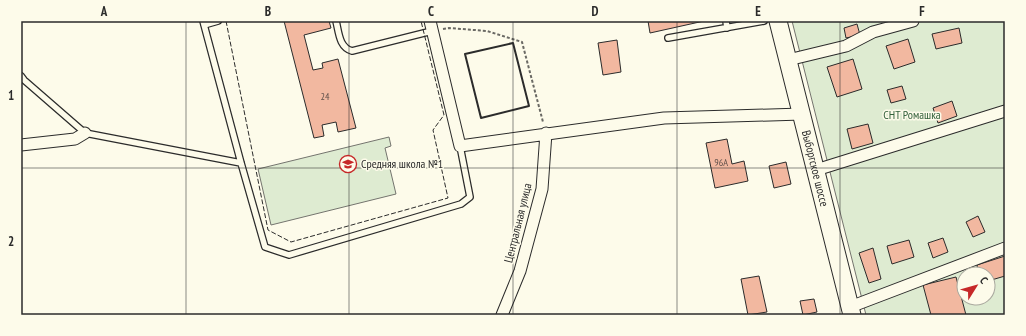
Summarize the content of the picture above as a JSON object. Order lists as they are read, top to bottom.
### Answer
{
  "streets": {
    "main road": ["Выборгское шоссе"],
    "street": ["Центральная улица"]
  },
  "parks": ["СНТ Ромашка"],
  "places": {
    "school or university": ["Средняя школа №1"]
  },
  "house_numbers": ["24", "96А"],
  "north": "top right",
  "grid": {
    "columns": [
      "A",
      "B",
      "C",
      "D",
      "E",
      "F"
    ],
    "rows": ["1", "2"]
  }
}
